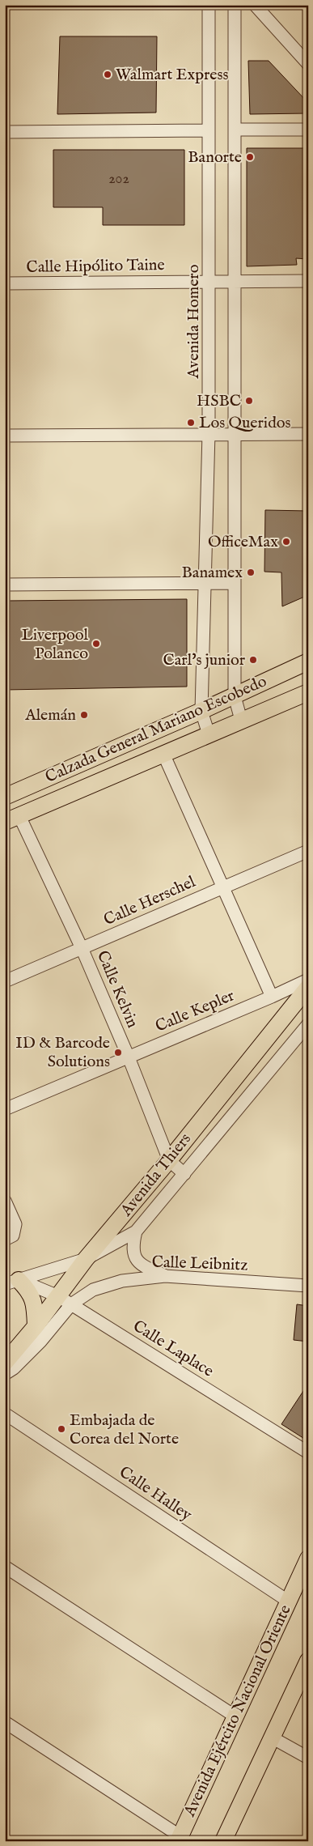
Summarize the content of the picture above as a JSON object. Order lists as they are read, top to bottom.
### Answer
{
  "streets": {
    "main road": ["Calzada General Mariano Escobedo", "Avenida Thiers", "Avenida Ejército Nacional Oriente"],
    "street": [
      "Calle Hipólito Taine",
      "Avenida Homero",
      "Calle Herschel",
      "Calle Kelvin",
      "Calle Kepler",
      "Calle Leibnitz",
      "Calle Laplace",
      "Calle Halley"
    ]
  },
  "crossings": [
    ["Calle Hipólito Taine", "Avenida Homero"],
    ["Avenida Homero", "Calzada General Mariano Escobedo"],
    ["Calzada General Mariano Escobedo", "Calle Kelvin"],
    ["Calle Herschel", "Calle Kelvin"],
    ["Calle Kelvin", "Calle Kepler"],
    ["Calle Kelvin", "Avenida Thiers"],
    ["Avenida Thiers", "Calle Leibnitz"],
    ["Avenida Thiers", "Calle Laplace"],
    ["Calle Leibnitz", "Calle Laplace"],
    ["Calle Halley", "Avenida Ejército Nacional Oriente"]
  ],
  "places": [
    "Walmart Express",
    "Banorte",
    "HSBC",
    "Los Queridos",
    "OfficeMax",
    "Banamex",
    "Liverpool Polanco",
    "Carl's junior",
    "Alemán",
    "ID & Barcode Solutions",
    "Embajada de Corea del Norte"
  ],
  "house_numbers": ["202"]
}
